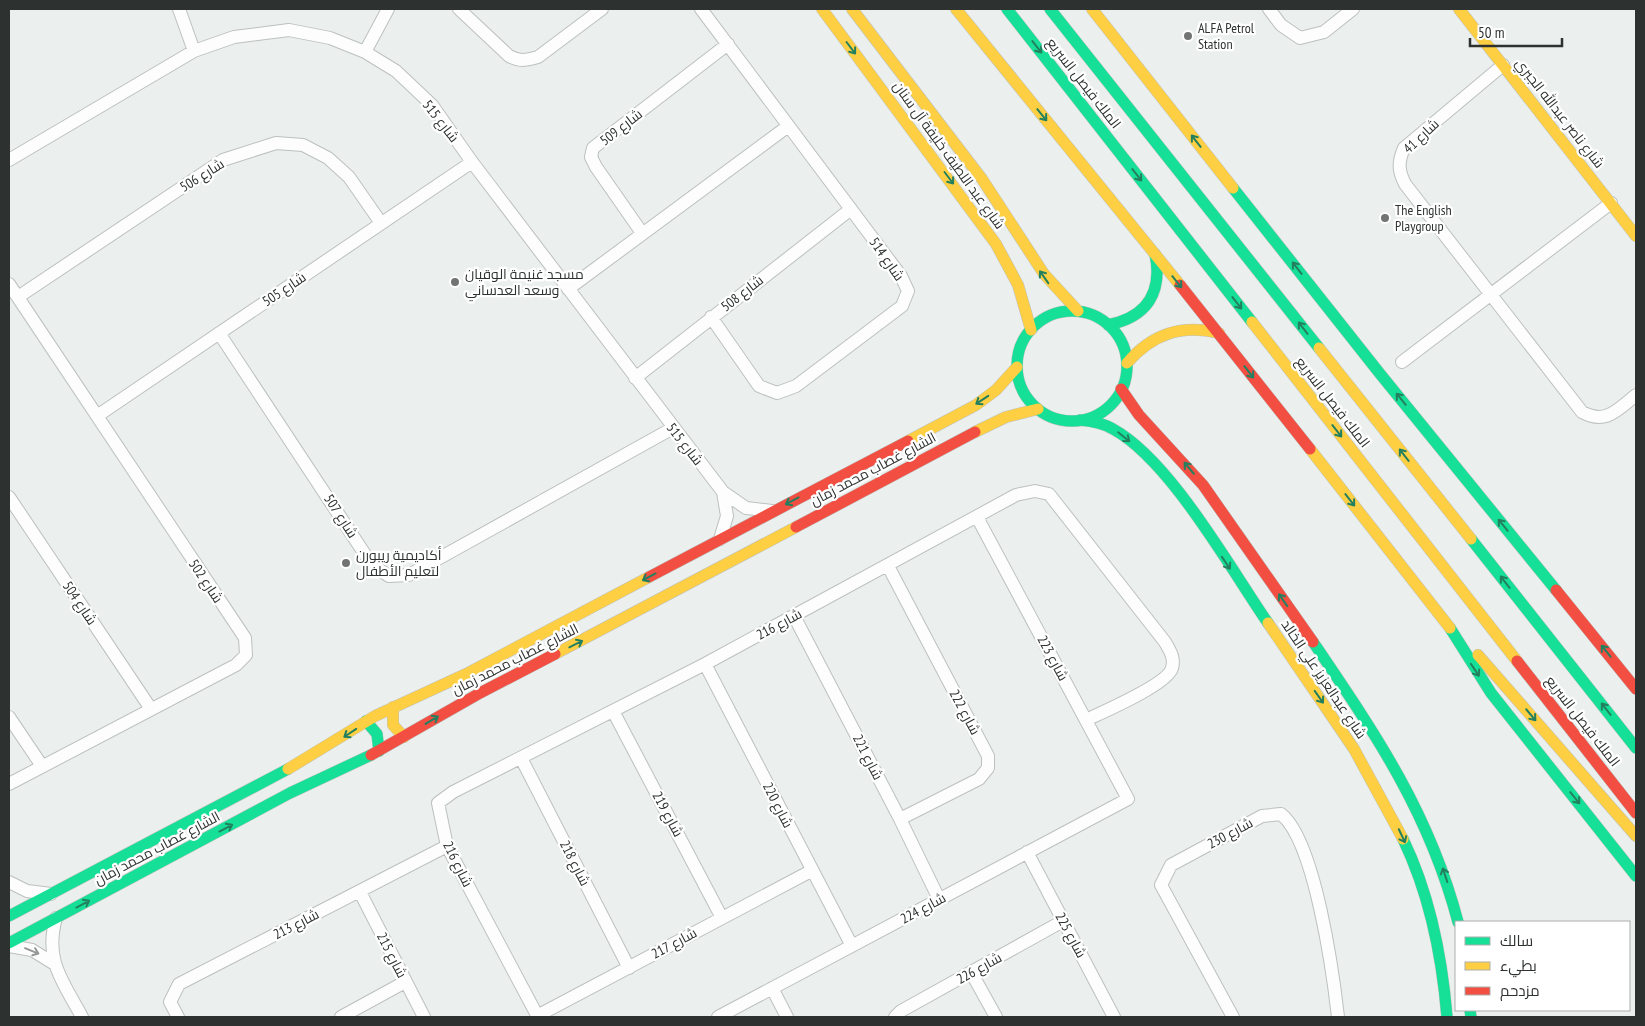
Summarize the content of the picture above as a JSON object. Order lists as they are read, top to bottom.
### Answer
{
  "streets": {
    "main road": [
      "الملك فيصل السريع",
      "شارع ناصر عبدالله الجبري",
      "شارع عبد اللطيف خليفة آل سنان",
      "الشارع غصاب محمد زمان",
      "شارع عبدالعزيز علي الخالد"
    ],
    "street": [
      "شارع 515",
      "شارع 509",
      "شارع 41",
      "شارع 506",
      "شارع 514",
      "شارع 505",
      "شارع 508",
      "شارع 507",
      "شارع 502",
      "شارع 504",
      "شارع 216",
      "شارع 223",
      "شارع 222",
      "شارع 221",
      "شارع 220",
      "شارع 219",
      "شارع 230",
      "شارع 218",
      "شارع 224",
      "شارع 213",
      "شارع 225",
      "شارع 217",
      "شارع 215",
      "شارع 226"
    ]
  },
  "crossings": [
    ["شارع ناصر عبدالله الجبري", "شارع 41"],
    ["شارع 515", "شارع 505"],
    ["شارع 515", "شارع 508"],
    ["شارع 515", "الشارع غصاب محمد زمان"],
    ["شارع 515", "شارع 507"],
    ["شارع 509", "شارع 514"],
    ["شارع عبد اللطيف خليفة آل سنان", "الشارع غصاب محمد زمان"],
    ["شارع عبد اللطيف خليفة آل سنان", "شارع عبدالعزيز علي الخالد"],
    ["شارع 506", "شارع 505"],
    ["شارع 506", "شارع 502"],
    ["شارع 514", "شارع 508"],
    ["شارع 505", "شارع 507"],
    ["شارع 505", "شارع 502"],
    ["الشارع غصاب محمد زمان", "شارع عبدالعزيز علي الخالد"],
    ["شارع 502", "شارع 504"],
    ["شارع 216", "شارع 223"],
    ["شارع 216", "شارع 222"],
    ["شارع 216", "شارع 221"],
    ["شارع 216", "شارع 220"],
    ["شارع 216", "شارع 219"],
    ["شارع 216", "شارع 218"],
    ["شارع 216", "شارع 213"],
    ["شارع 216", "شارع 217"],
    ["شارع 223", "شارع 224"],
    ["شارع 222", "شارع 221"],
    ["شارع 221", "شارع 224"],
    ["شارع 220", "شارع 224"],
    ["شارع 220", "شارع 217"],
    ["شارع 219", "شارع 217"],
    ["شارع 218", "شارع 217"],
    ["شارع 224", "شارع 225"],
    ["شارع 213", "شارع 215"],
    ["شارع 225", "شارع 226"]
  ],
  "places": [
    "ALFA Petrol Station",
    "The English Playgroup",
    "مسجد غنيمة الوقيان وسعد العدساني",
    "أكاديمية ريبورن لتعليم الأطفال"
  ],
  "legend": ["سالك", "بطيء", "مزدحم"],
  "scale_bar": "50 m"
}
